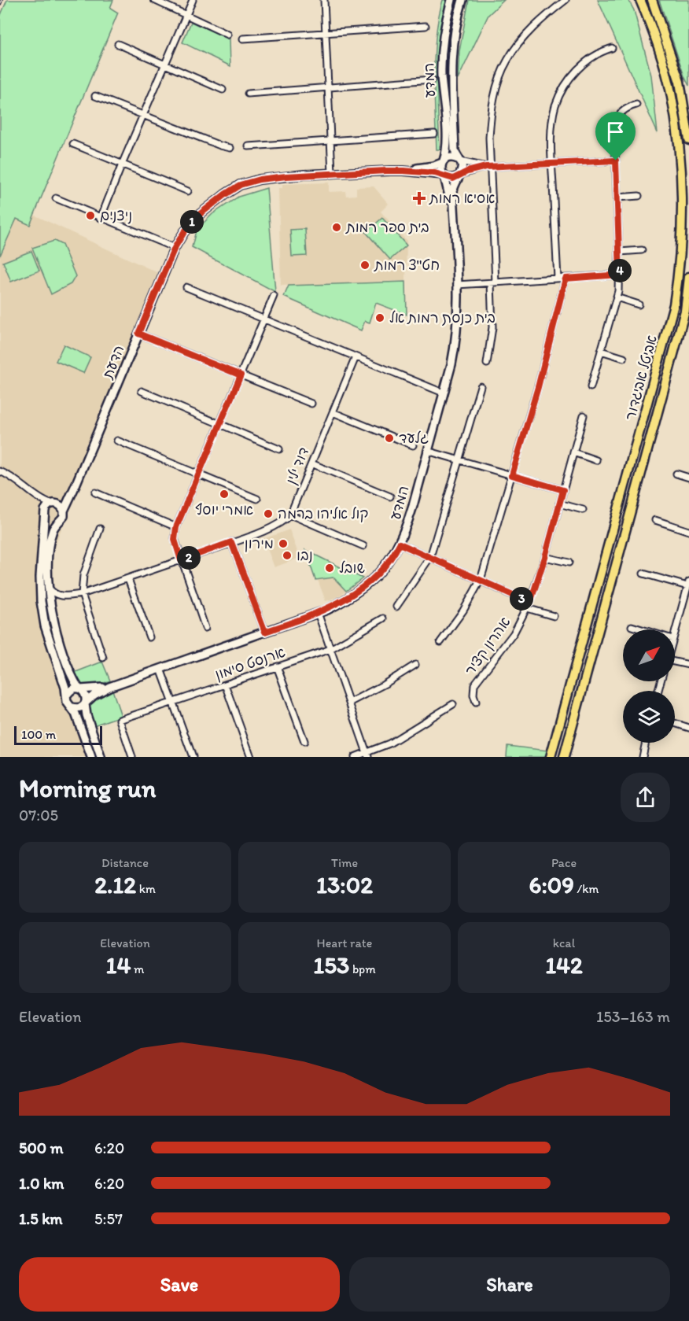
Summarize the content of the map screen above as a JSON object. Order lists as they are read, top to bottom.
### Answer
{
  "streets": {
    "main road": ["אביטל אביגדור"],
    "street": [
      "המדע",
      "הדעת",
      "דוד ילין",
      "אהרון קציר",
      "ארנסט סימון"
    ]
  },
  "crossings": [
    ["המדע", "הדעת"]
  ],
  "places": {
    "health": ["אסיא רמות"],
    "other": [
      "ניצנים",
      "בית ספר רמות",
      "חט''צ רמות",
      "בית כנסת רמות אל",
      "גלעד",
      "אמרי יוסף",
      "קול אליהו ברמה",
      "מירון",
      "נבו",
      "שובל"
    ]
  },
  "scale_bar": "100 m",
  "north": "top right",
  "page": {
    "pins": [
      "1",
      "4",
      "2",
      "3"
    ],
    "scale": "100 m",
    "heading": ["Morning run", "07:05"],
    "stats": [
      ["Distance", "2.12 km"],
      ["Time", "13:02"],
      ["Pace", "6:09 /km"],
      ["Elevation", "14 m"],
      ["Heart rate", "153 bpm"],
      ["kcal", "142"]
    ],
    "chart": ["Elevation", "153–163 m"],
    "list": [
      {
        "name": "500 m",
        "note": "6:20"
      },
      {
        "name": "1.0 km",
        "note": "6:20"
      },
      {
        "name": "1.5 km",
        "note": "5:57"
      }
    ],
    "buttons": ["Save", "Share"]
  }
}
